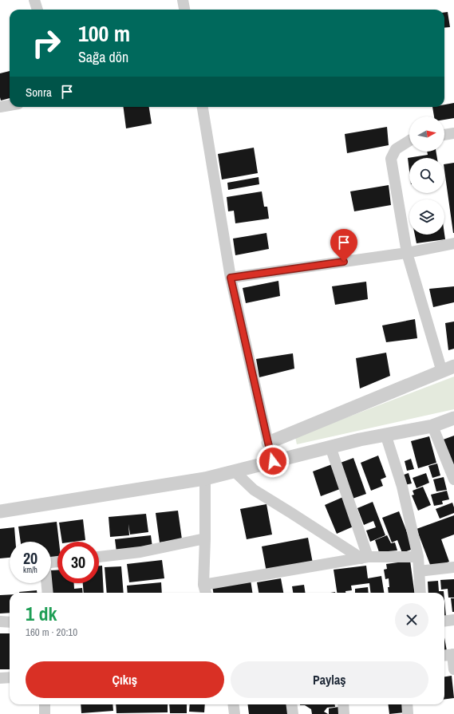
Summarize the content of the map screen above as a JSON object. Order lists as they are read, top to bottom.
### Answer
{
  "north": "right",
  "page": {
    "turn": ["100 m", "Sağa dön"],
    "then": "Sonra",
    "speed": "20 km/h",
    "limit": "30",
    "heading": ["1 dk", "160 m · 20:10"],
    "buttons": ["Çıkış", "Paylaş"]
  }
}
